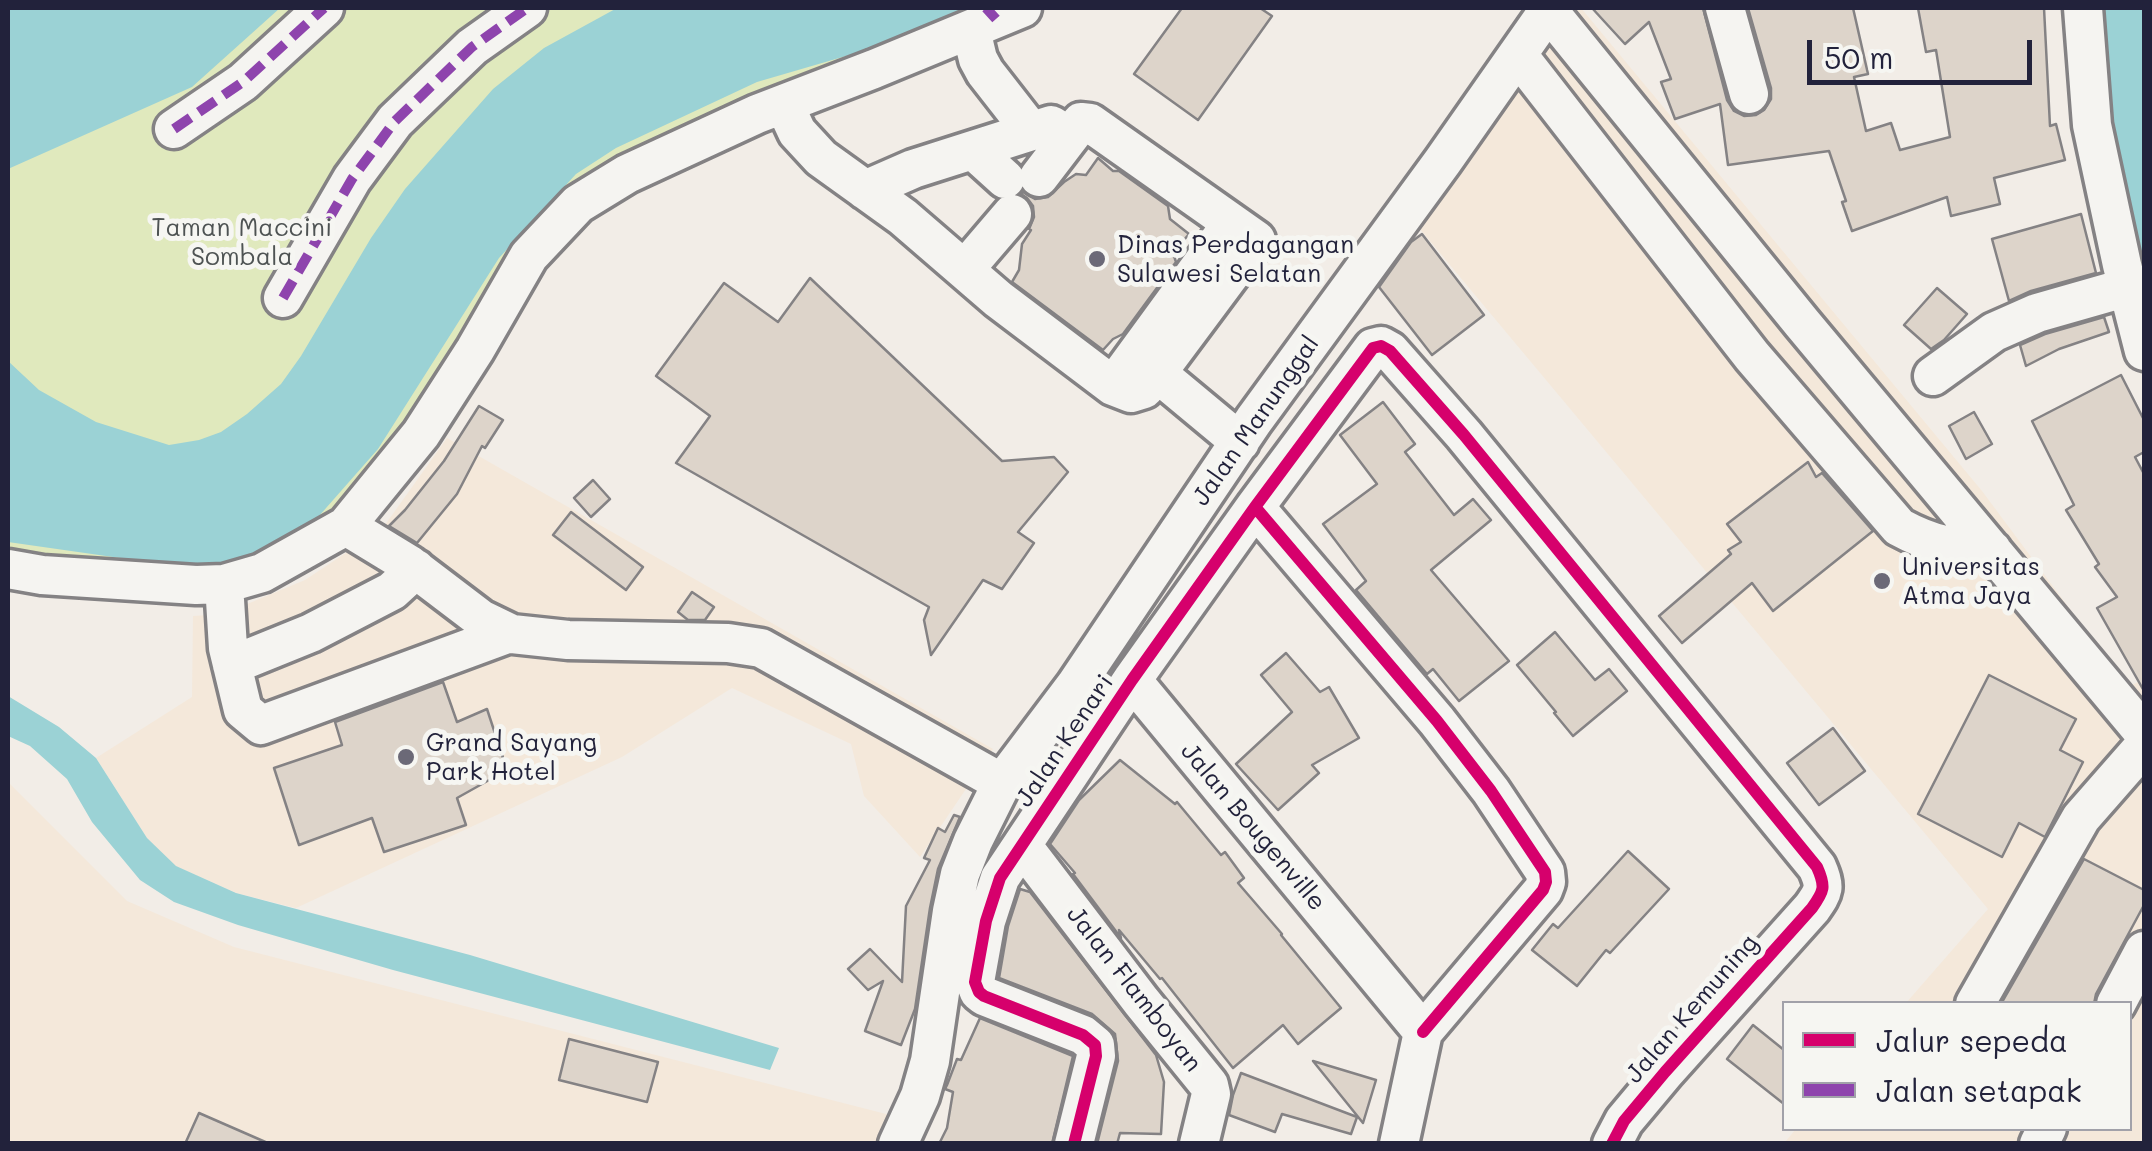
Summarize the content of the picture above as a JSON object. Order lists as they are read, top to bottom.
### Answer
{
  "streets": {
    "street": [
      "Jalan Manunggal",
      "Jalan Kenari",
      "Jalan Bougenville",
      "Jalan Flamboyan",
      "Jalan Kemuning"
    ]
  },
  "crossings": [
    ["Jalan Kenari", "Jalan Bougenville"],
    ["Jalan Kenari", "Jalan Flamboyan"],
    ["Jalan Kenari", "Jalan Kemuning"]
  ],
  "parks": ["Taman Maccini Sombala"],
  "places": ["Dinas Perdagangan Sulawesi Selatan", "Universitas Atma Jaya", "Grand Sayang Park Hotel"],
  "legend": ["Jalur sepeda", "Jalan setapak"],
  "scale_bar": "50 m"
}
